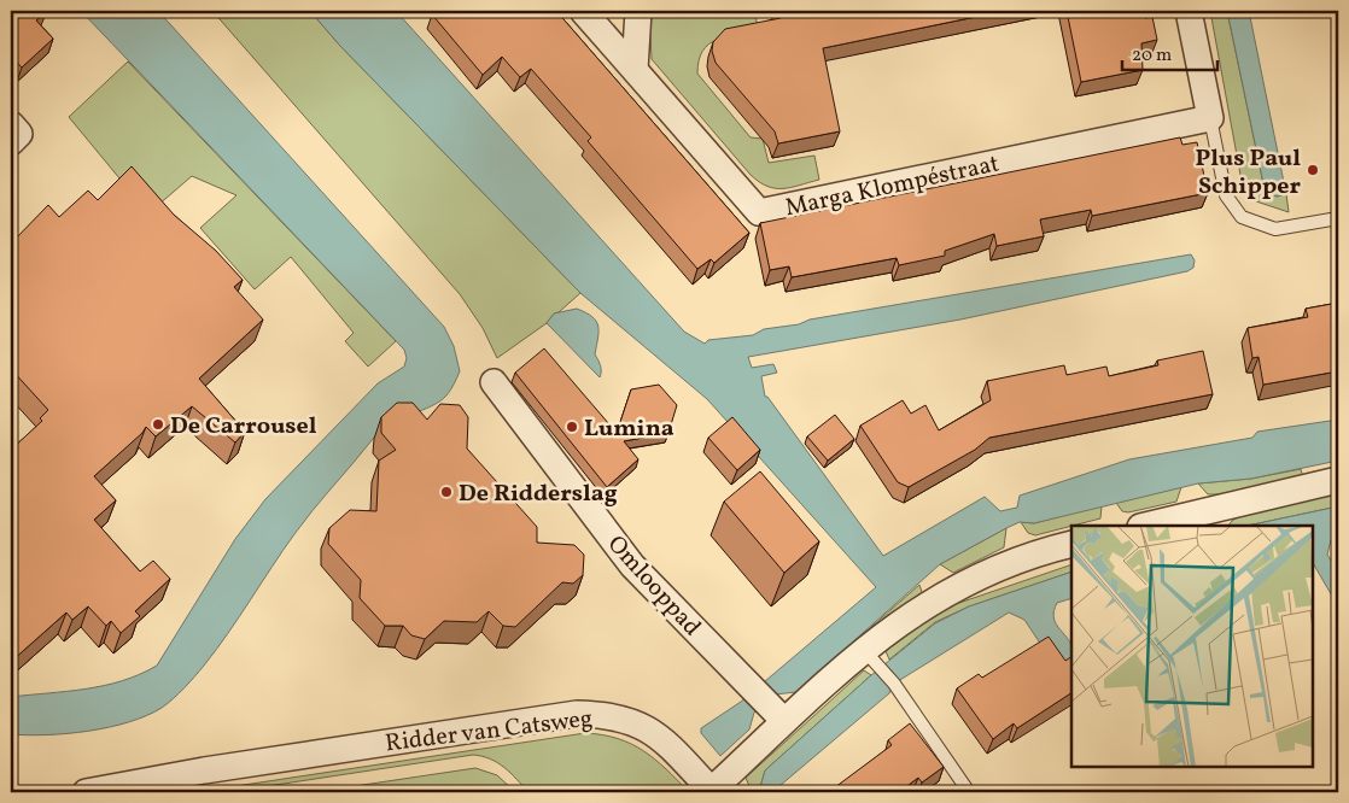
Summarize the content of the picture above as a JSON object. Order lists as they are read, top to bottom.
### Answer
{
  "streets": {
    "street": ["Marga Klompéstraat", "Omlooppad", "Ridder van Catsweg"]
  },
  "crossings": [
    ["Omlooppad", "Ridder van Catsweg"]
  ],
  "places": [
    "Plus Paul Schipper",
    "De Carrousel",
    "Lumina",
    "De Ridderslag"
  ],
  "scale_bar": "20 m"
}
